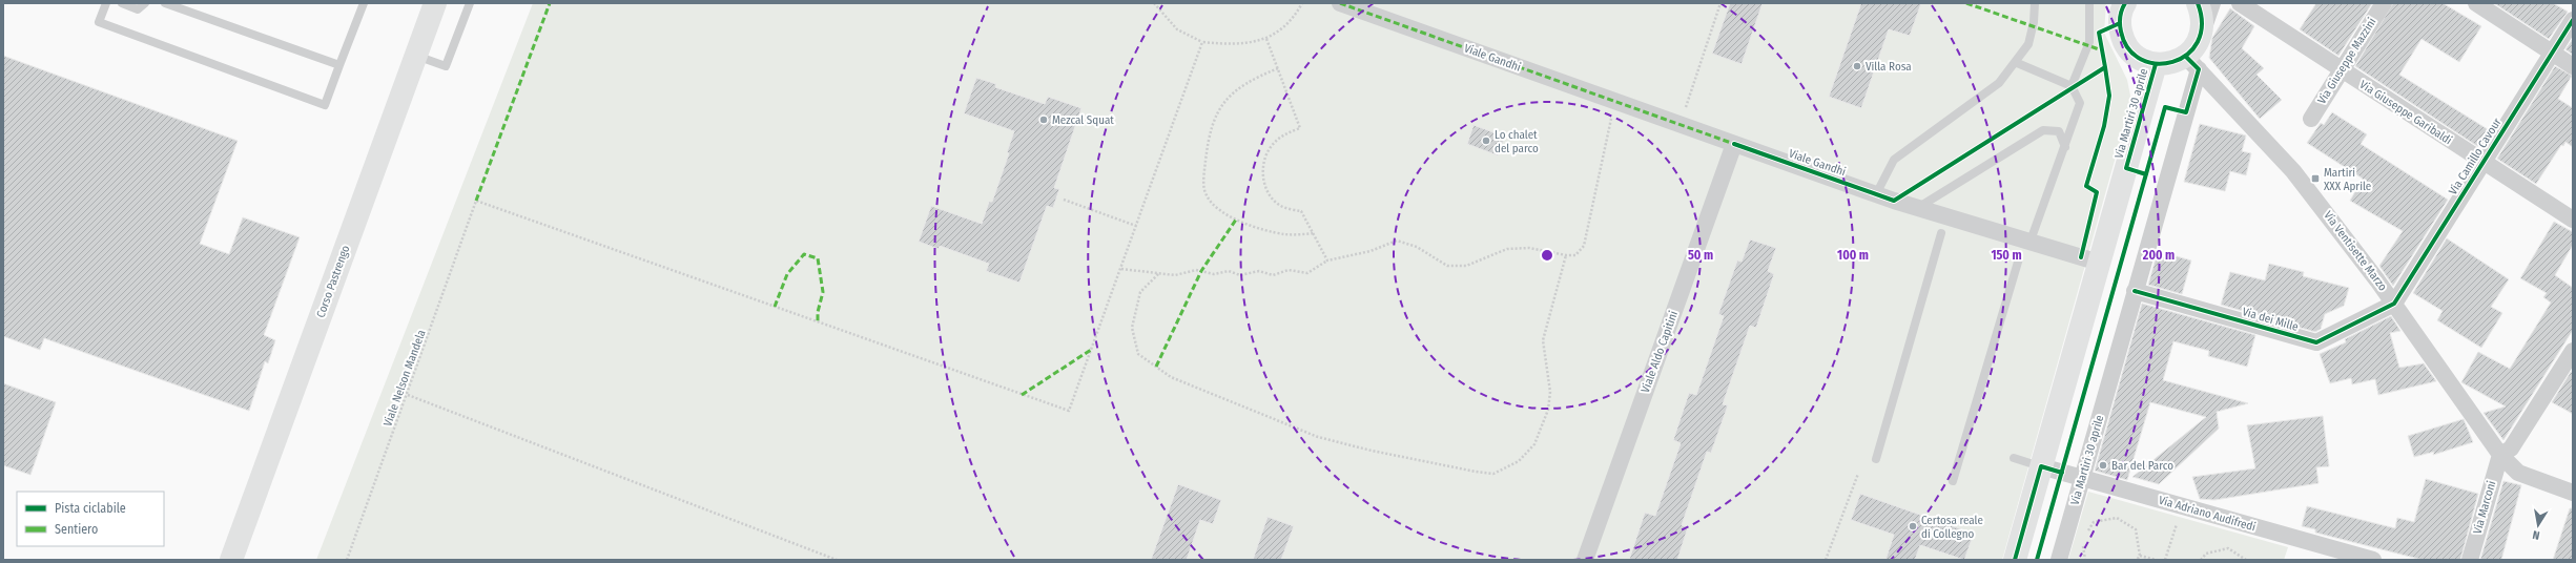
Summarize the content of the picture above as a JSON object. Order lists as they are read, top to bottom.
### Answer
{
  "streets": {
    "street": [
      "Viale Gandhi",
      "Via Giuseppe Mazzini",
      "Via Giuseppe Garibaldi",
      "Via Martiri 30 aprile",
      "Via Camillo Cavour",
      "Via Ventisette Marzo",
      "Corso Pastrengo",
      "Via dei Mille",
      "Viale Aldo Capitini",
      "Via Marconi",
      "Via Adriano Audifredi"
    ],
    "path": ["Viale Nelson Mandela"]
  },
  "crossings": [
    ["Viale Gandhi", "Via Martiri 30 aprile"],
    ["Viale Gandhi", "Viale Aldo Capitini"],
    ["Via Giuseppe Mazzini", "Via Giuseppe Garibaldi"],
    ["Via Giuseppe Garibaldi", "Via Camillo Cavour"],
    ["Via Martiri 30 aprile", "Via Ventisette Marzo"],
    ["Via Martiri 30 aprile", "Via dei Mille"],
    ["Via Martiri 30 aprile", "Via Adriano Audifredi"],
    ["Via Camillo Cavour", "Via Ventisette Marzo"],
    ["Via Camillo Cavour", "Via dei Mille"],
    ["Via Ventisette Marzo", "Via dei Mille"],
    ["Via Ventisette Marzo", "Via Marconi"]
  ],
  "places": {
    "other": [
      "Villa Rosa",
      "Mezcal Squat",
      "Lo chalet del parco",
      "Bar del Parco",
      "Certosa reale di Collegno"
    ],
    "transit": ["Martiri XXX Aprile"]
  },
  "legend": ["Pista ciclabile", "Sentiero"],
  "north": "bottom",
  "rings": [
    "50 m",
    "100 m",
    "150 m",
    "200 m"
  ]
}
